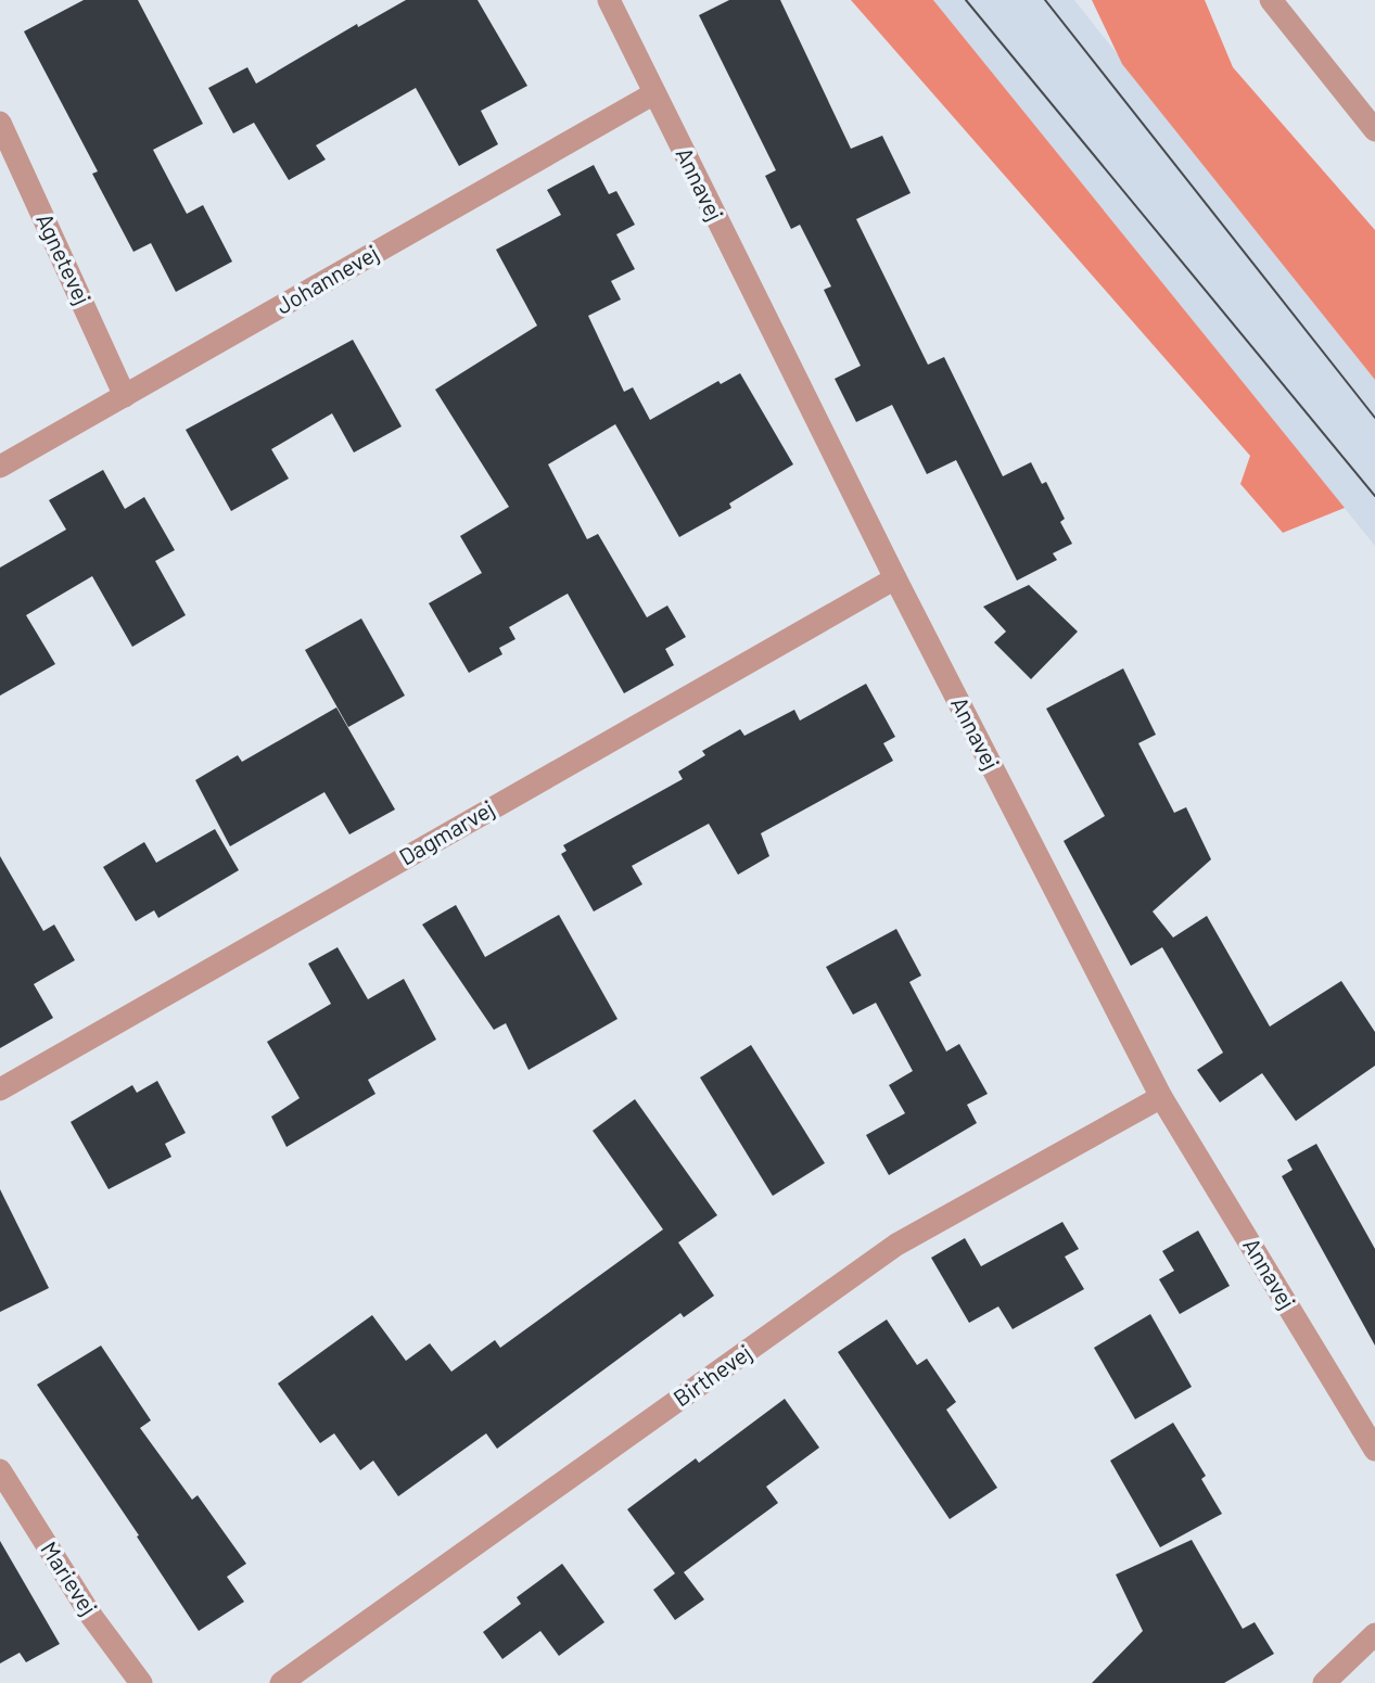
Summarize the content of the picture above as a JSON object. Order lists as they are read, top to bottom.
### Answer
{
  "streets": {
    "street": [
      "Annavej",
      "Agnetevej",
      "Johannevej",
      "Dagmarvej",
      "Birthevej",
      "Marievej"
    ]
  },
  "crossings": [
    ["Annavej", "Johannevej"],
    ["Annavej", "Dagmarvej"],
    ["Annavej", "Birthevej"],
    ["Agnetevej", "Johannevej"]
  ]
}
